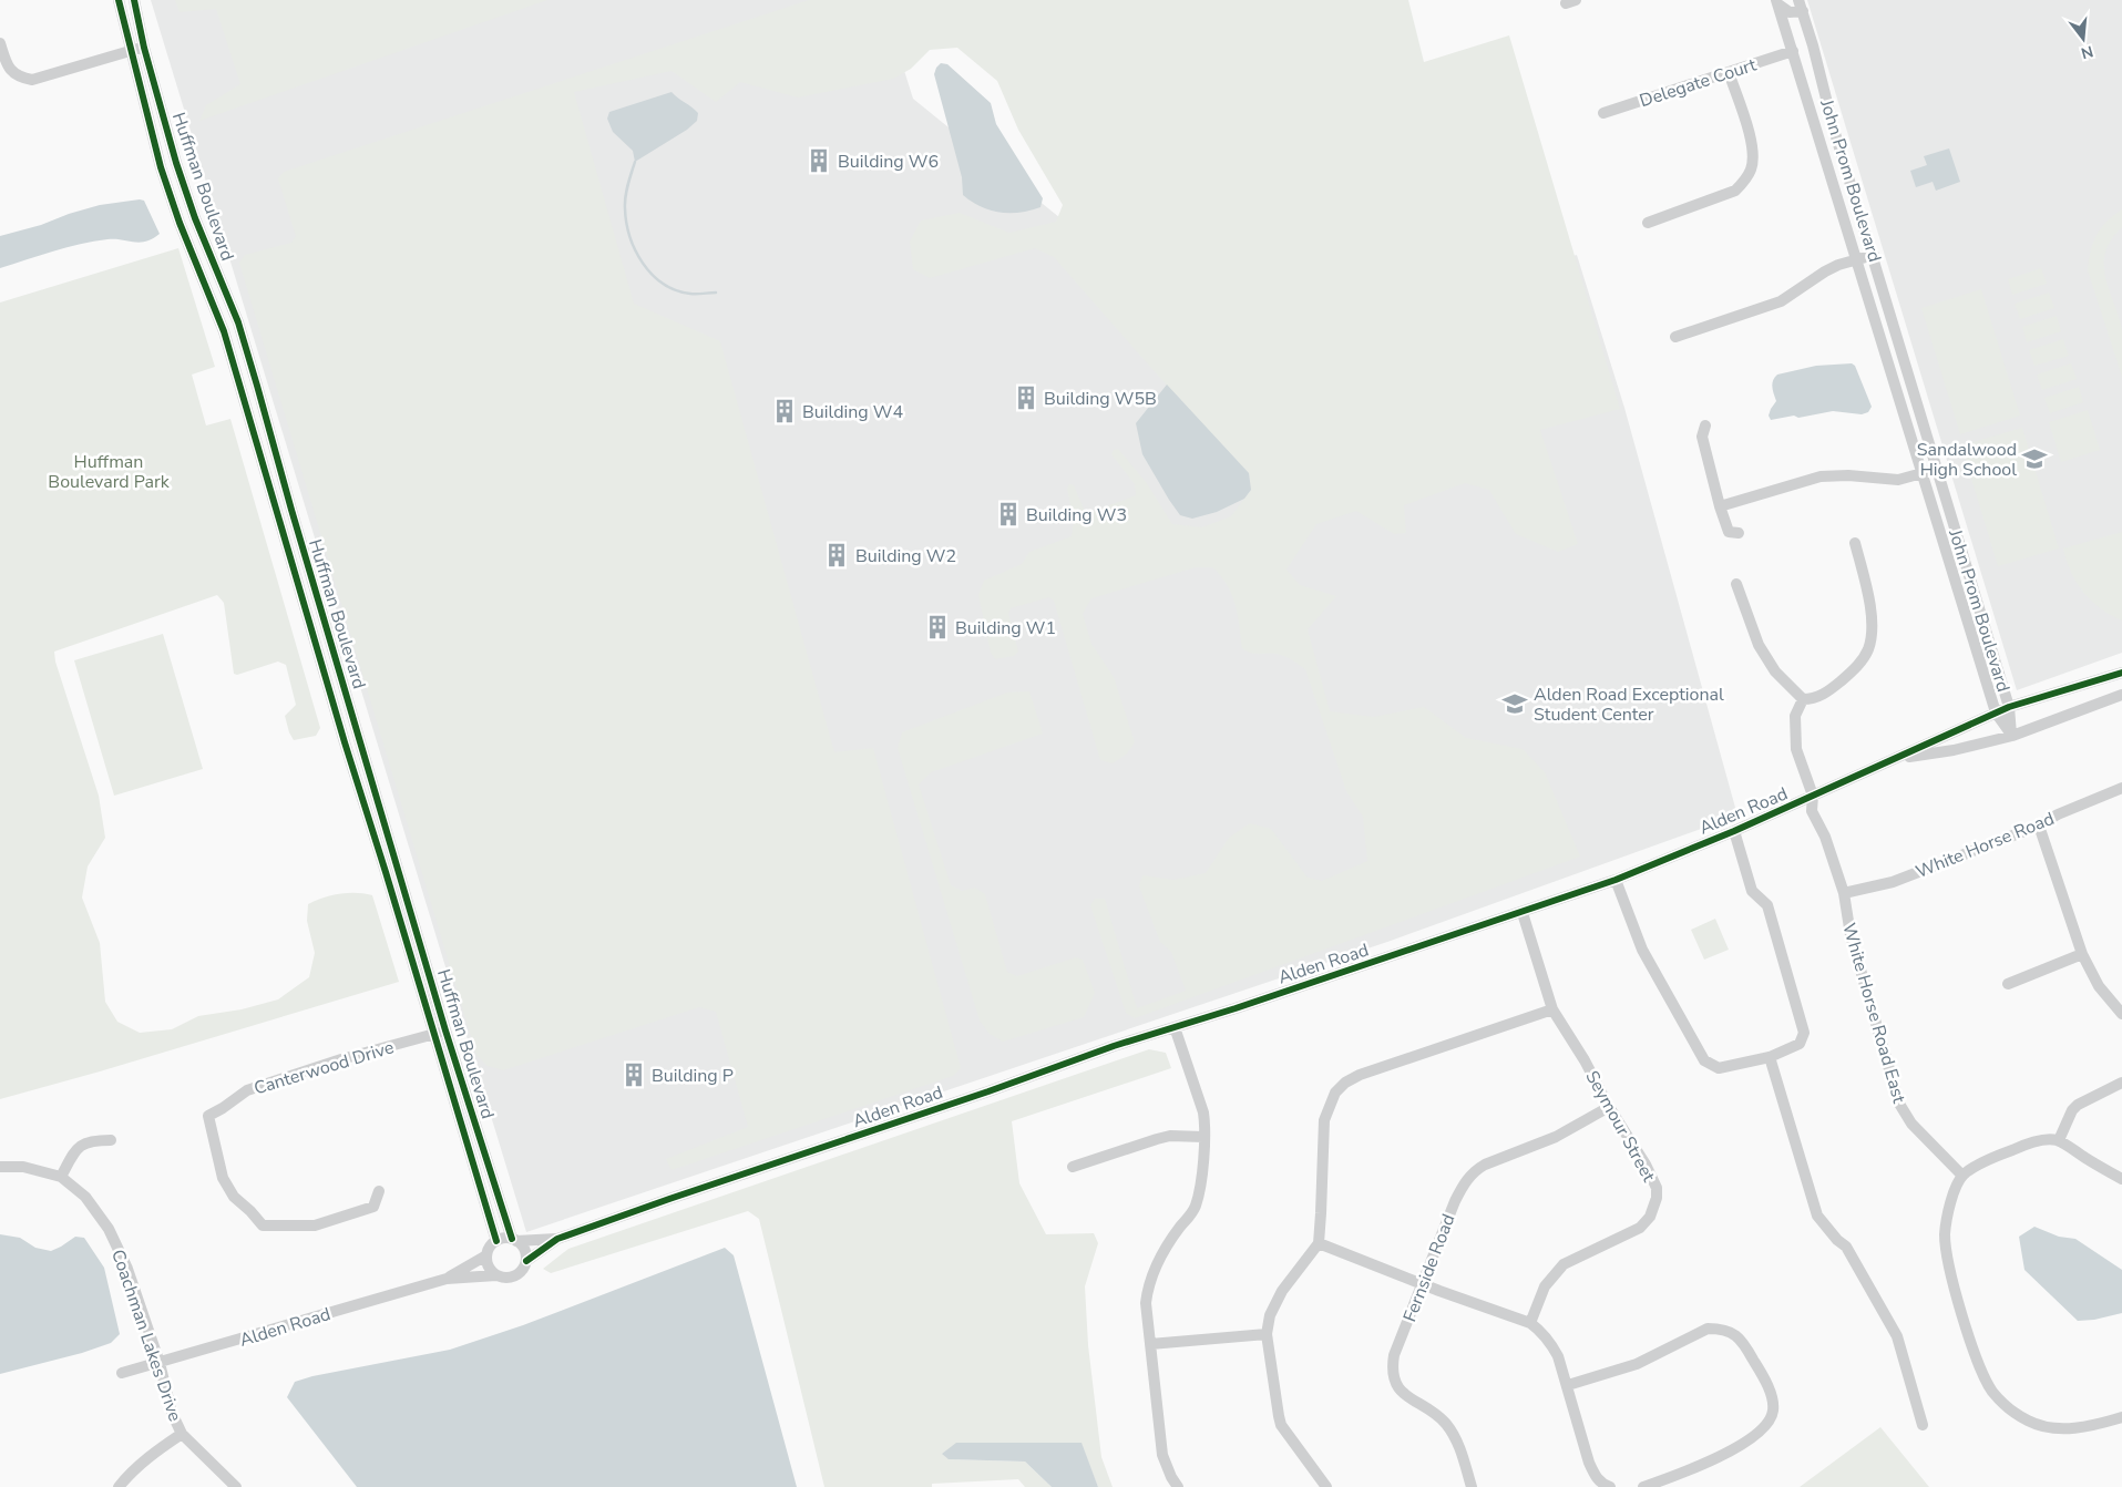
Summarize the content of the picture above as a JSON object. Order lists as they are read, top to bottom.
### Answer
{
  "streets": {
    "street": [
      "Delegate Court",
      "John Prom Boulevard",
      "Huffman Boulevard",
      "Alden Road",
      "White Horse Road",
      "White Horse Road East",
      "Canterwood Drive",
      "Seymour Street",
      "Fernside Road",
      "Coachman Lakes Drive"
    ]
  },
  "crossings": [
    ["Delegate Court", "John Prom Boulevard"],
    ["John Prom Boulevard", "Alden Road"],
    ["Huffman Boulevard", "Alden Road"],
    ["Huffman Boulevard", "Canterwood Drive"],
    ["Alden Road", "White Horse Road East"],
    ["Alden Road", "Seymour Street"],
    ["Alden Road", "Coachman Lakes Drive"],
    ["White Horse Road", "White Horse Road East"],
    ["Seymour Street", "Fernside Road"]
  ],
  "parks": ["Huffman Boulevard Park"],
  "places": {
    "building": [
      "Building W6",
      "Building W5B",
      "Building W4",
      "Building W3",
      "Building W2",
      "Building W1",
      "Building P"
    ],
    "school or university": ["Sandalwood High School", "Alden Road Exceptional Student Center"]
  },
  "north": "bottom"
}
